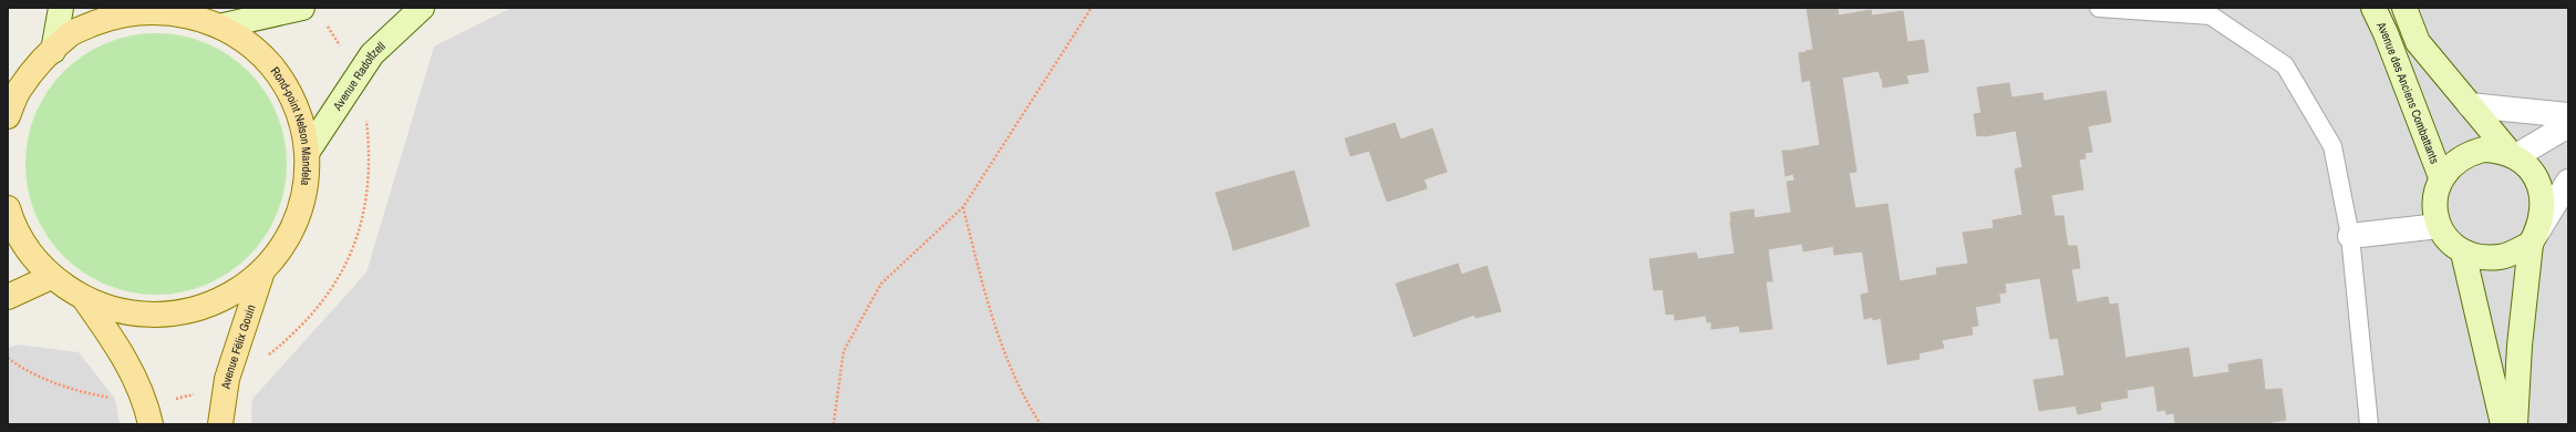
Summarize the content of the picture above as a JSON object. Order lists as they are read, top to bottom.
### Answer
{
  "streets": {
    "main road": [
      "Avenue Radolfzell",
      "Avenue des Anciens Combattants",
      "Rond-point Nelson Mandela",
      "Avenue Félix Gouin"
    ]
  },
  "crossings": [
    ["Avenue Radolfzell", "Rond-point Nelson Mandela"],
    ["Rond-point Nelson Mandela", "Avenue Félix Gouin"]
  ]
}
